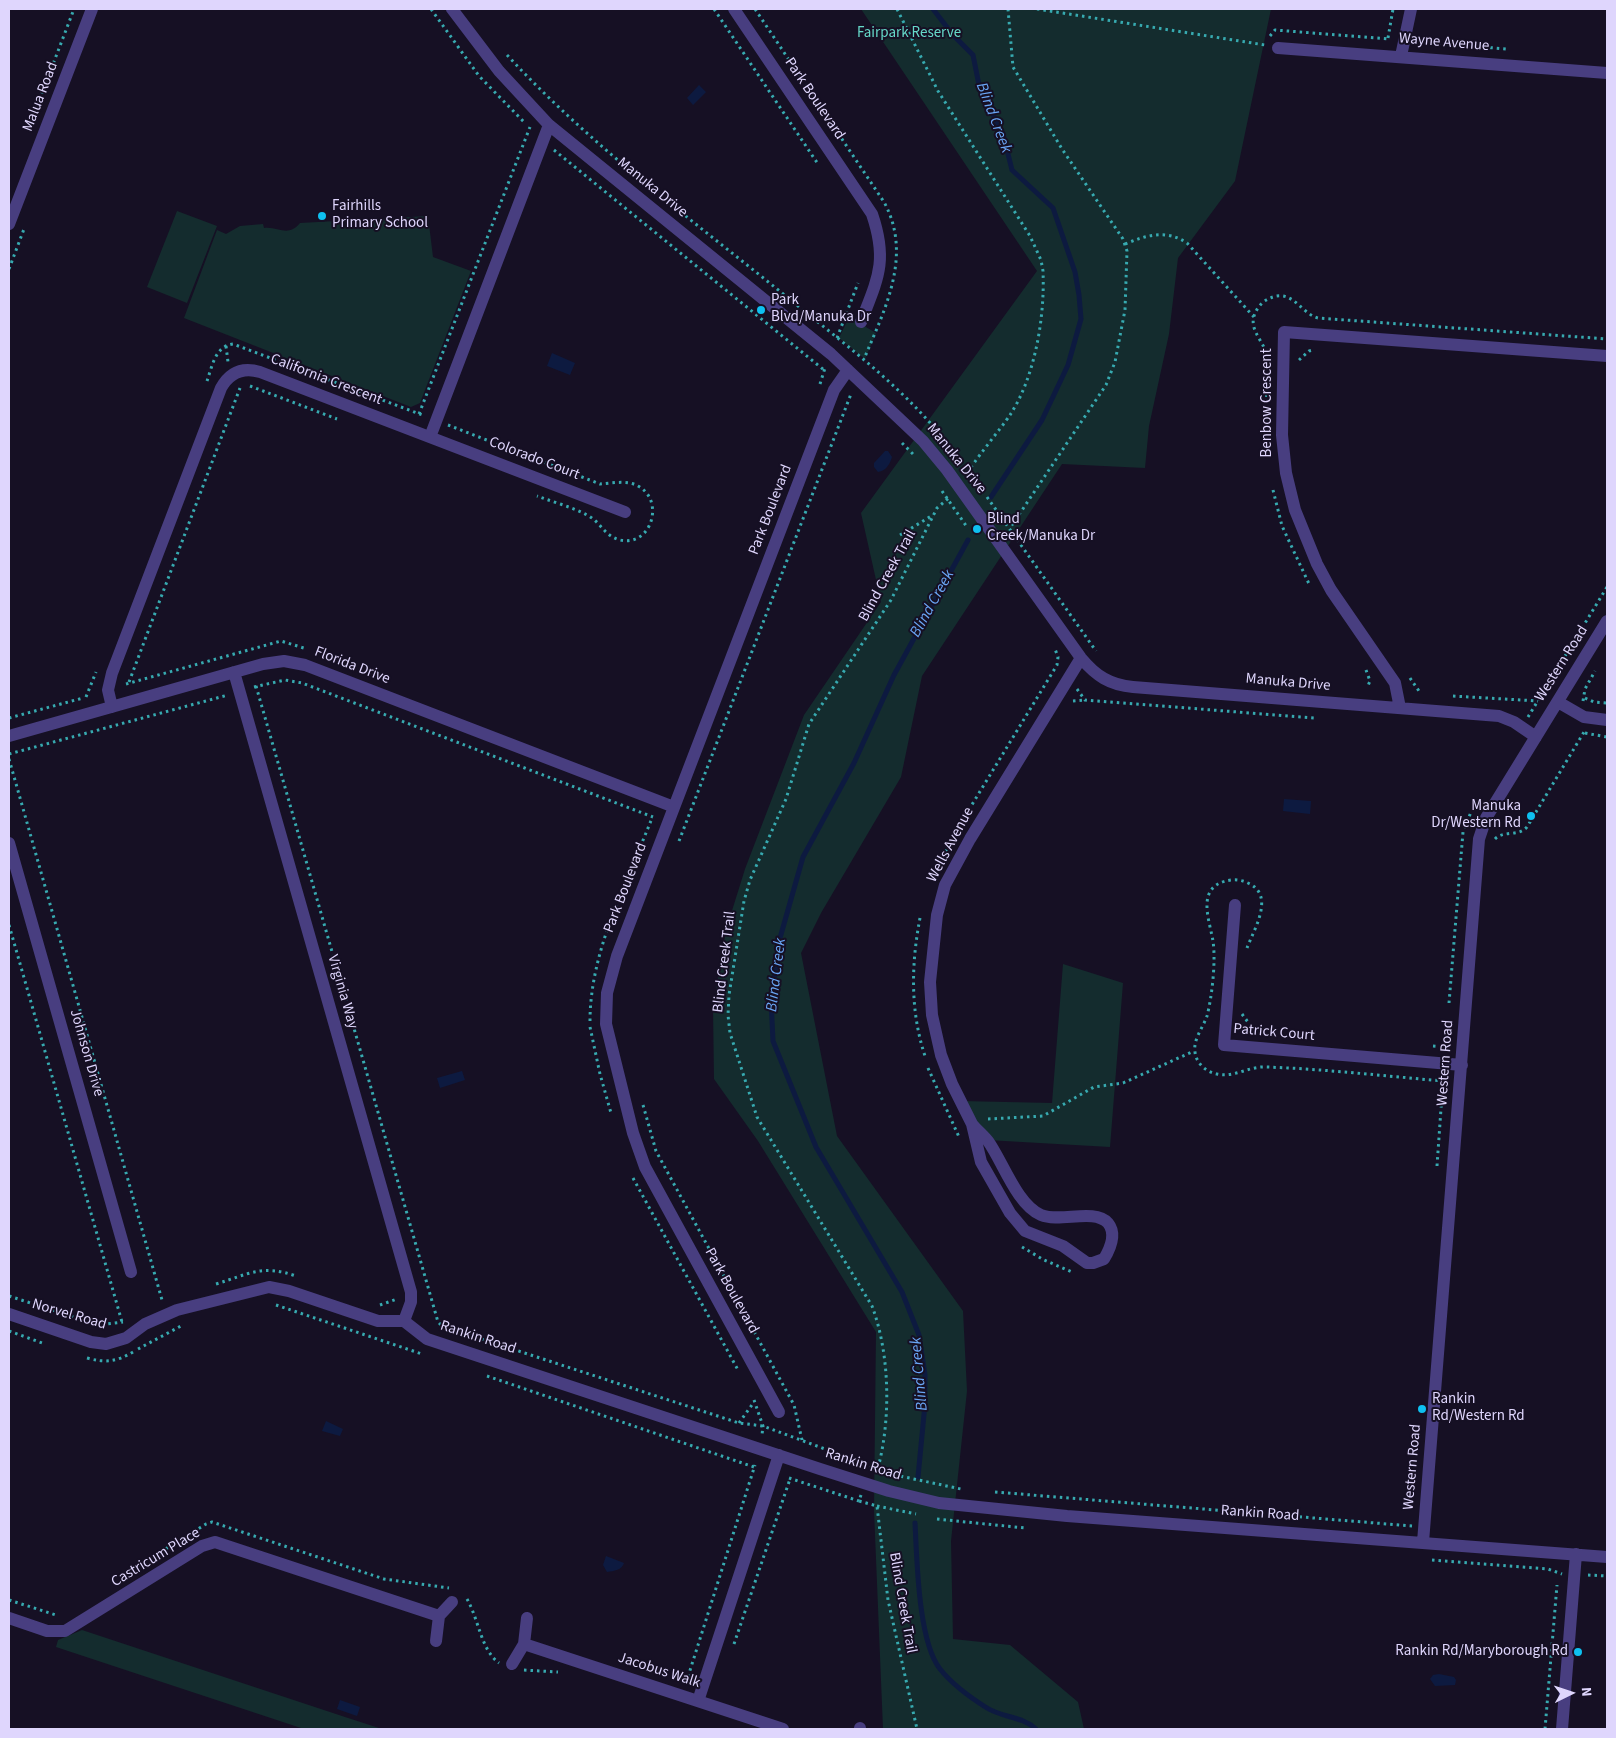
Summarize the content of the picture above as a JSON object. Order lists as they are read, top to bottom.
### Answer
{
  "streets": {
    "street": [
      "Wayne Avenue",
      "Malua Road",
      "Park Boulevard",
      "Manuka Drive",
      "California Crescent",
      "Benbow Crescent",
      "Colorado Court",
      "Western Road",
      "Florida Drive",
      "Wells Avenue",
      "Virginia Way",
      "Patrick Court",
      "Johnson Drive",
      "Norvel Road",
      "Rankin Road",
      "Castricum Place",
      "Jacobus Walk"
    ],
    "path": ["Blind Creek Trail"]
  },
  "crossings": [
    ["Park Boulevard", "Manuka Drive"],
    ["Park Boulevard", "Florida Drive"],
    ["Manuka Drive", "Benbow Crescent"],
    ["Manuka Drive", "Blind Creek Trail"],
    ["Manuka Drive", "Western Road"],
    ["Manuka Drive", "Wells Avenue"],
    ["California Crescent", "Colorado Court"],
    ["California Crescent", "Florida Drive"],
    ["Western Road", "Patrick Court"],
    ["Western Road", "Rankin Road"],
    ["Florida Drive", "Virginia Way"],
    ["Virginia Way", "Norvel Road"],
    ["Virginia Way", "Rankin Road"],
    ["Norvel Road", "Rankin Road"]
  ],
  "water": ["Blind Creek"],
  "parks": ["Fairpark Reserve"],
  "places": [
    "Fairhills Primary School",
    "Park Blvd/Manuka Dr",
    "Blind Creek/Manuka Dr",
    "Manuka Dr/Western Rd",
    "Rankin Rd/Western Rd",
    "Rankin Rd/Maryborough Rd"
  ],
  "north": "right"
}
